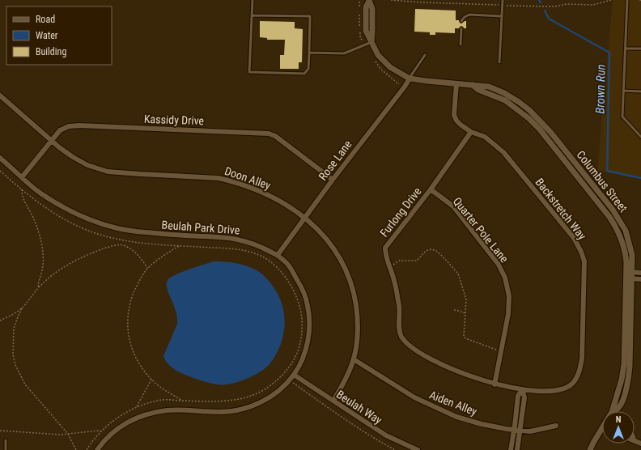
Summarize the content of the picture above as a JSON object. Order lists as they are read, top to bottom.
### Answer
{
  "streets": {
    "street": [
      "Kassidy Drive",
      "Rose Lane",
      "Doon Alley",
      "Columbus Street",
      "Backstretch Way",
      "Furlong Drive",
      "Beulah Park Drive",
      "Quarter Pole Lane",
      "Aiden Alley",
      "Beulah Way"
    ]
  },
  "crossings": [
    ["Kassidy Drive", "Rose Lane"],
    ["Kassidy Drive", "Doon Alley"],
    ["Kassidy Drive", "Beulah Park Drive"],
    ["Rose Lane", "Doon Alley"],
    ["Rose Lane", "Columbus Street"],
    ["Rose Lane", "Beulah Park Drive"],
    ["Doon Alley", "Aiden Alley"],
    ["Doon Alley", "Beulah Way"],
    ["Columbus Street", "Backstretch Way"],
    ["Backstretch Way", "Furlong Drive"],
    ["Furlong Drive", "Quarter Pole Lane"],
    ["Beulah Park Drive", "Beulah Way"]
  ],
  "water": ["Brown Run"],
  "legend": ["Road", "Water", "Building"],
  "north": "top"
}
